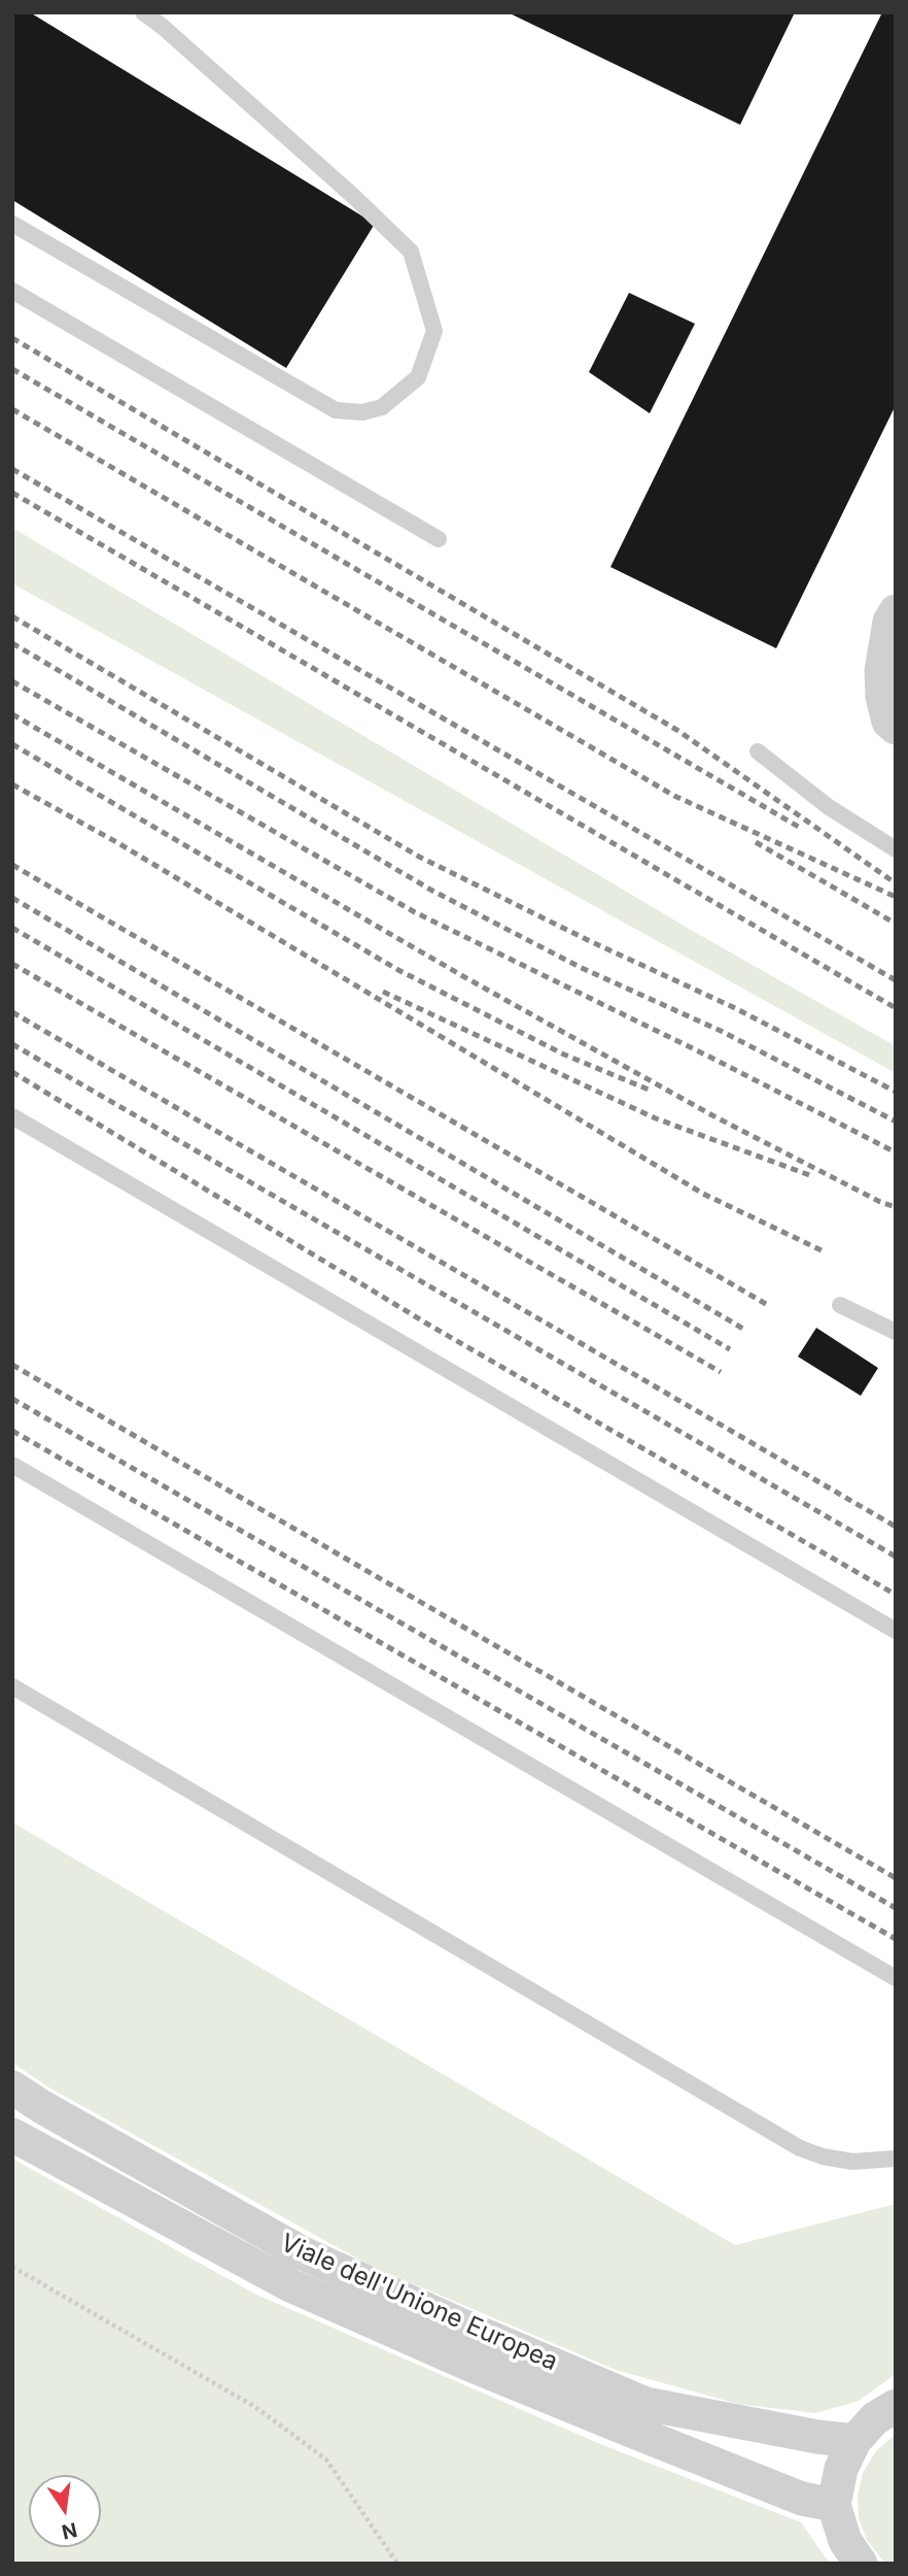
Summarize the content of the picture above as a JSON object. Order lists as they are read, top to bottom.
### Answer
{
  "streets": {
    "street": ["Viale dell'Unione Europea"]
  },
  "north": "bottom"
}
